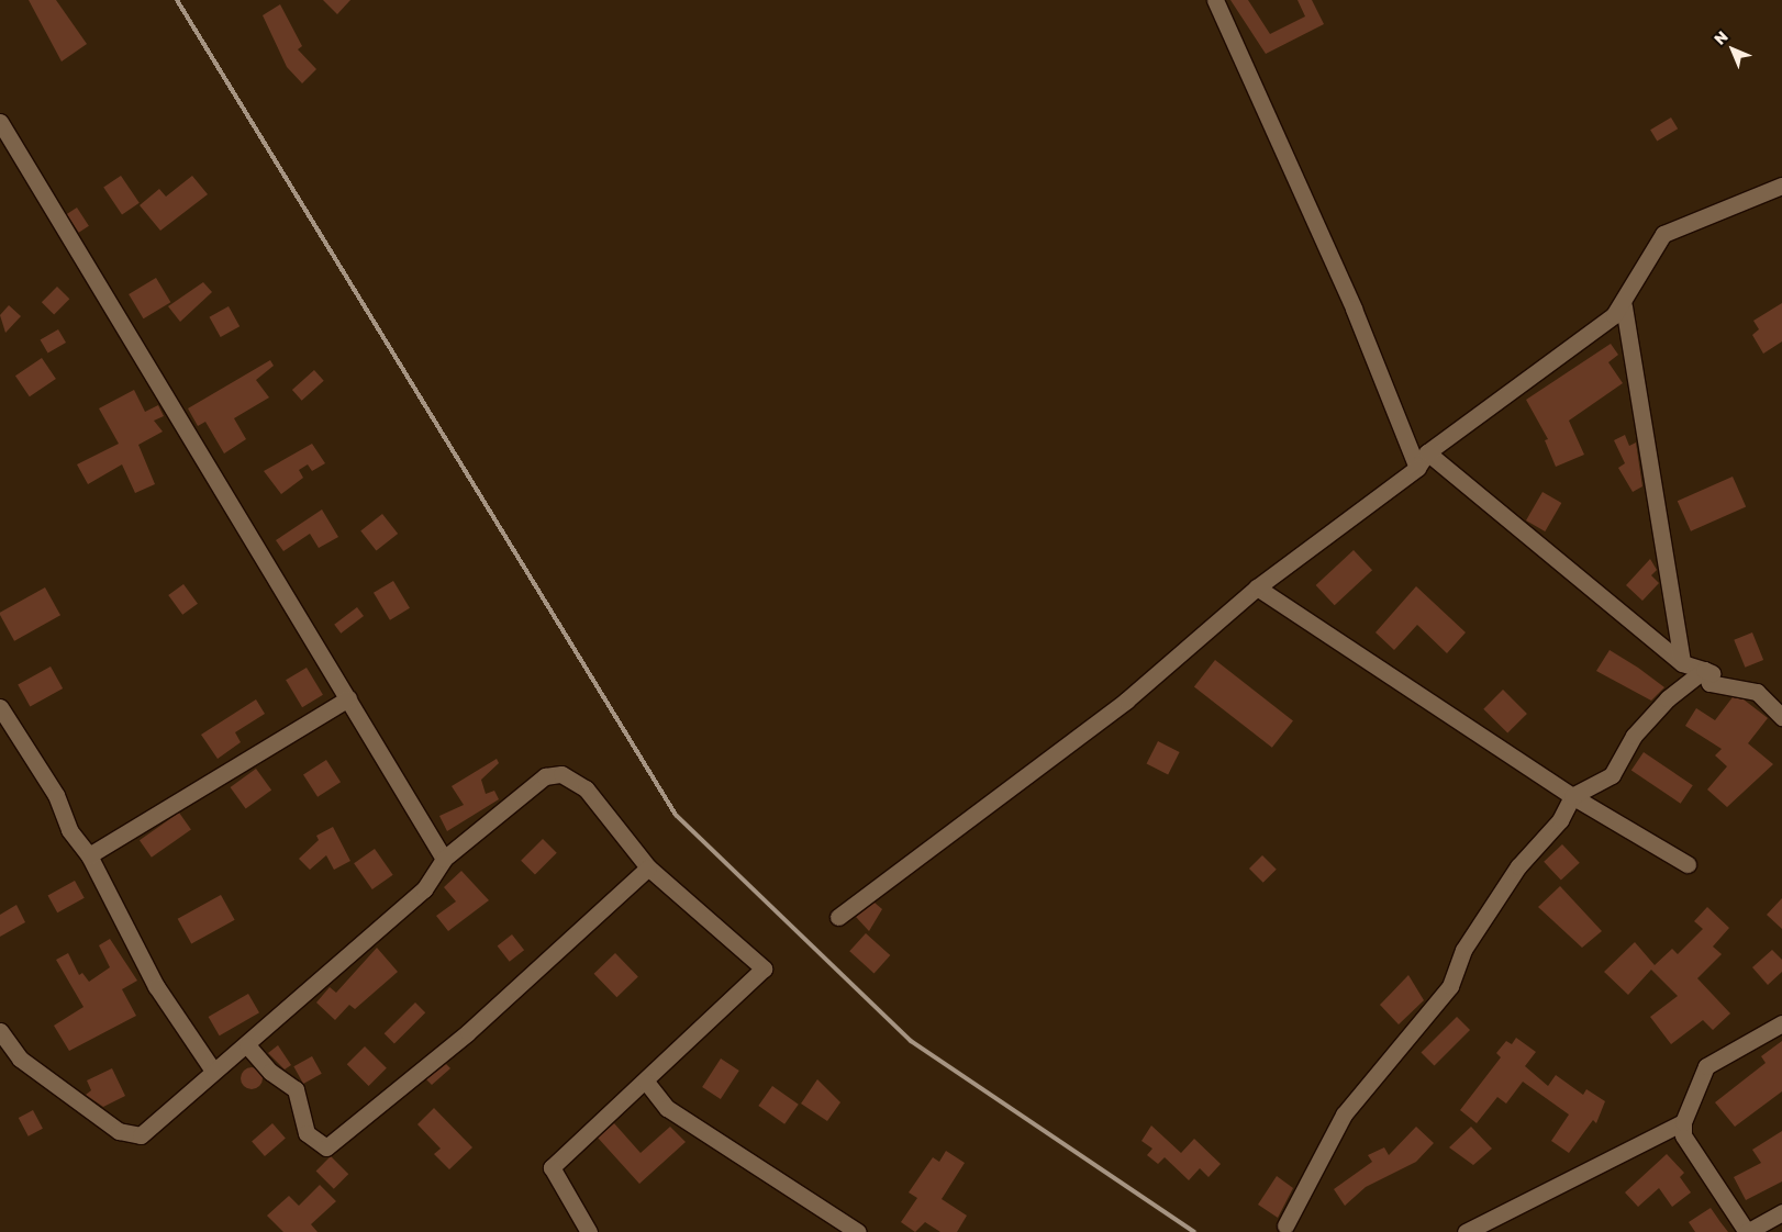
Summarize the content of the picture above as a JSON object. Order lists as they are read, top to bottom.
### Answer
{
  "north": "top left"
}
